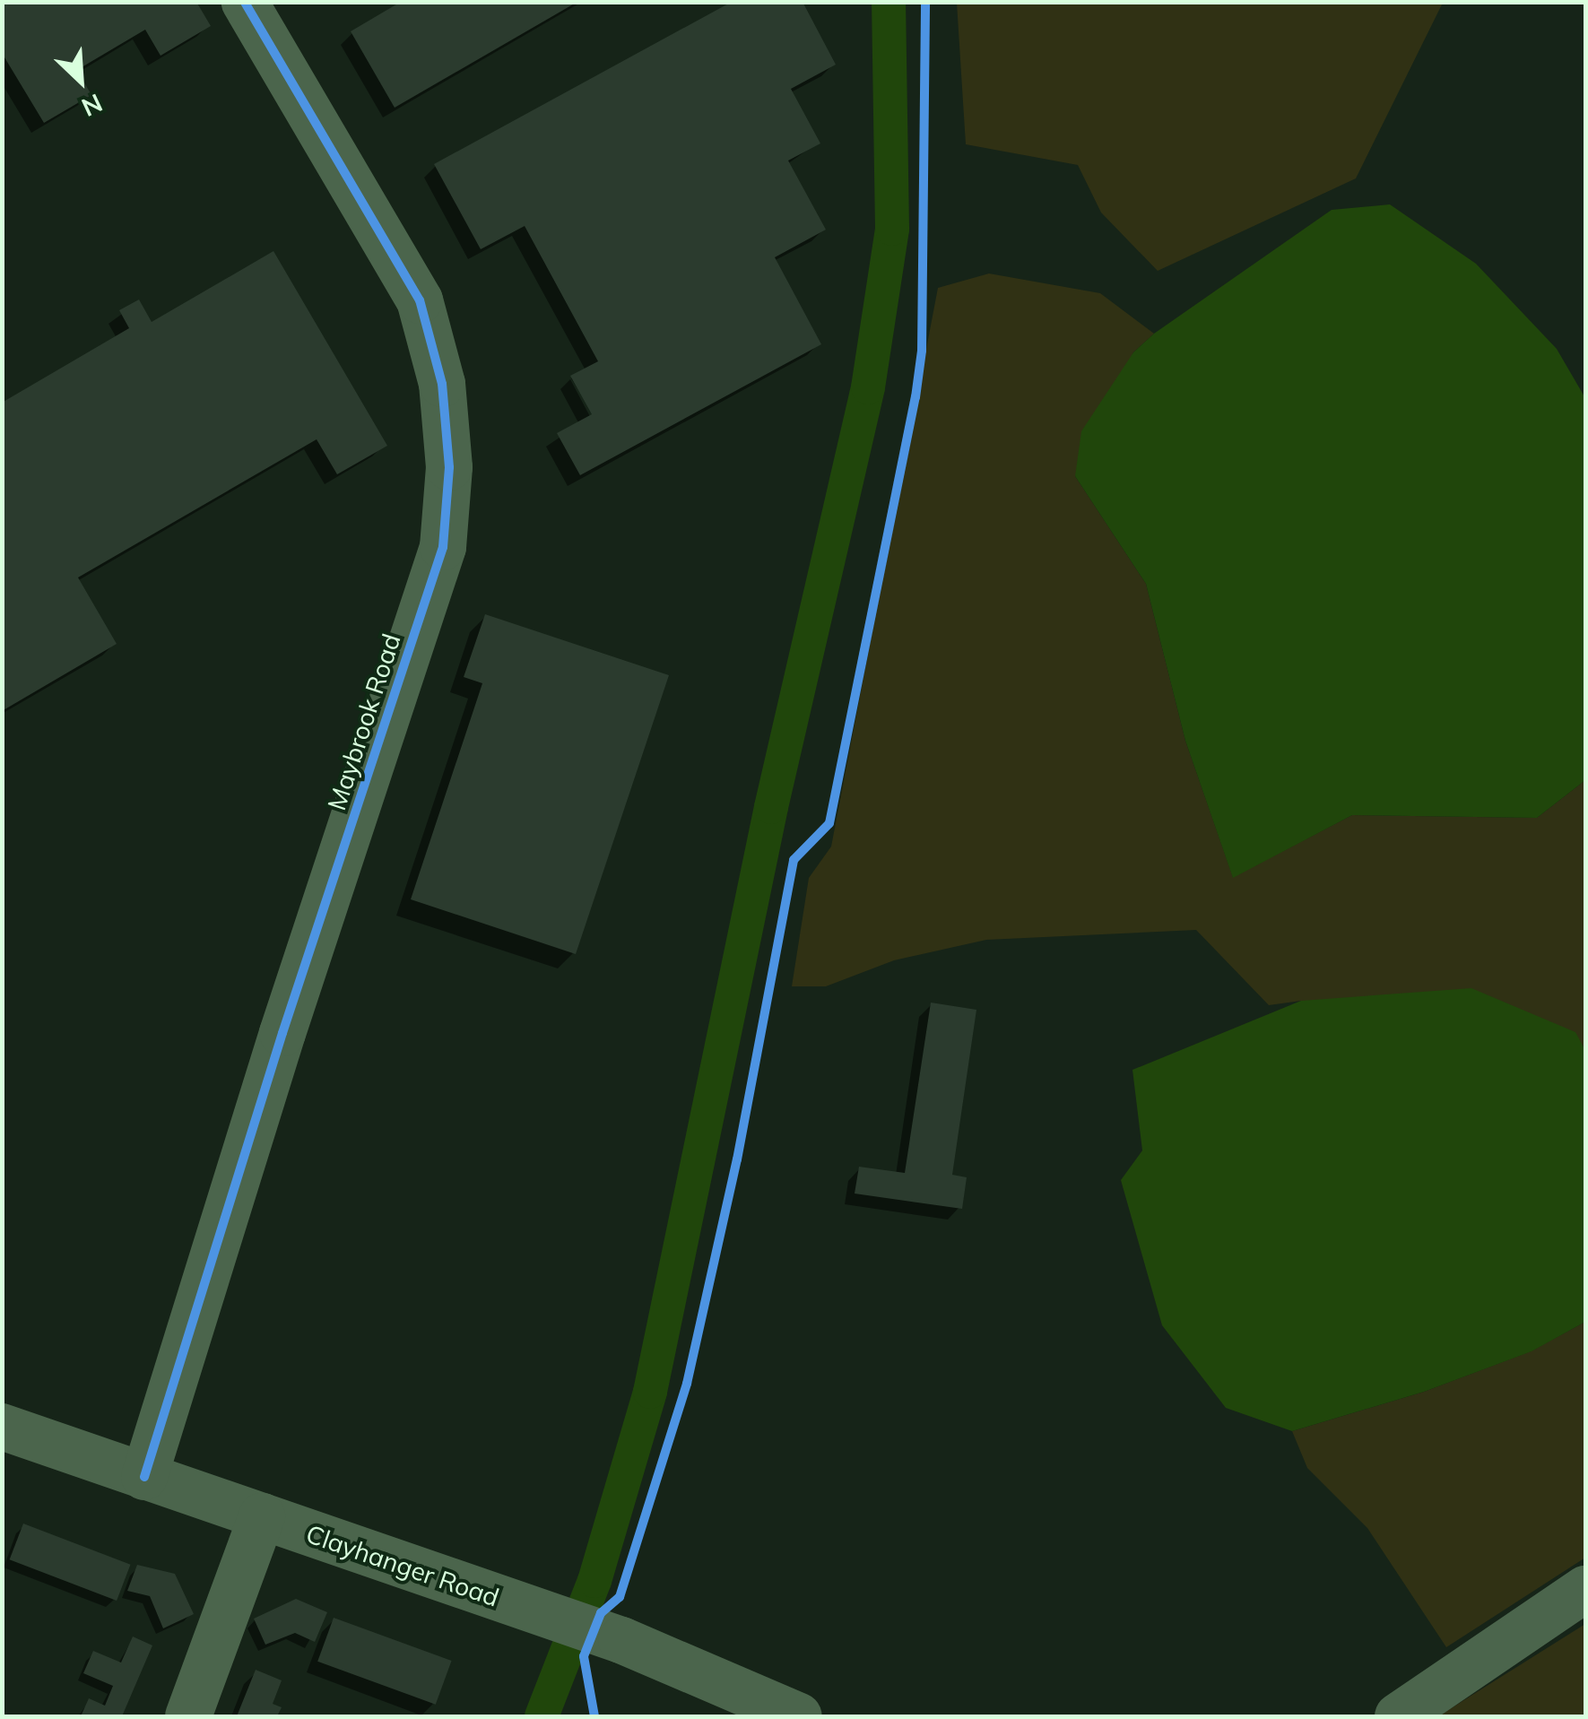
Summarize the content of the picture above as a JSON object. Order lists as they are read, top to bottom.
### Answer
{
  "streets": {
    "street": ["Maybrook Road", "Clayhanger Road"]
  },
  "crossings": [
    ["Maybrook Road", "Clayhanger Road"]
  ],
  "north": "bottom right"
}
